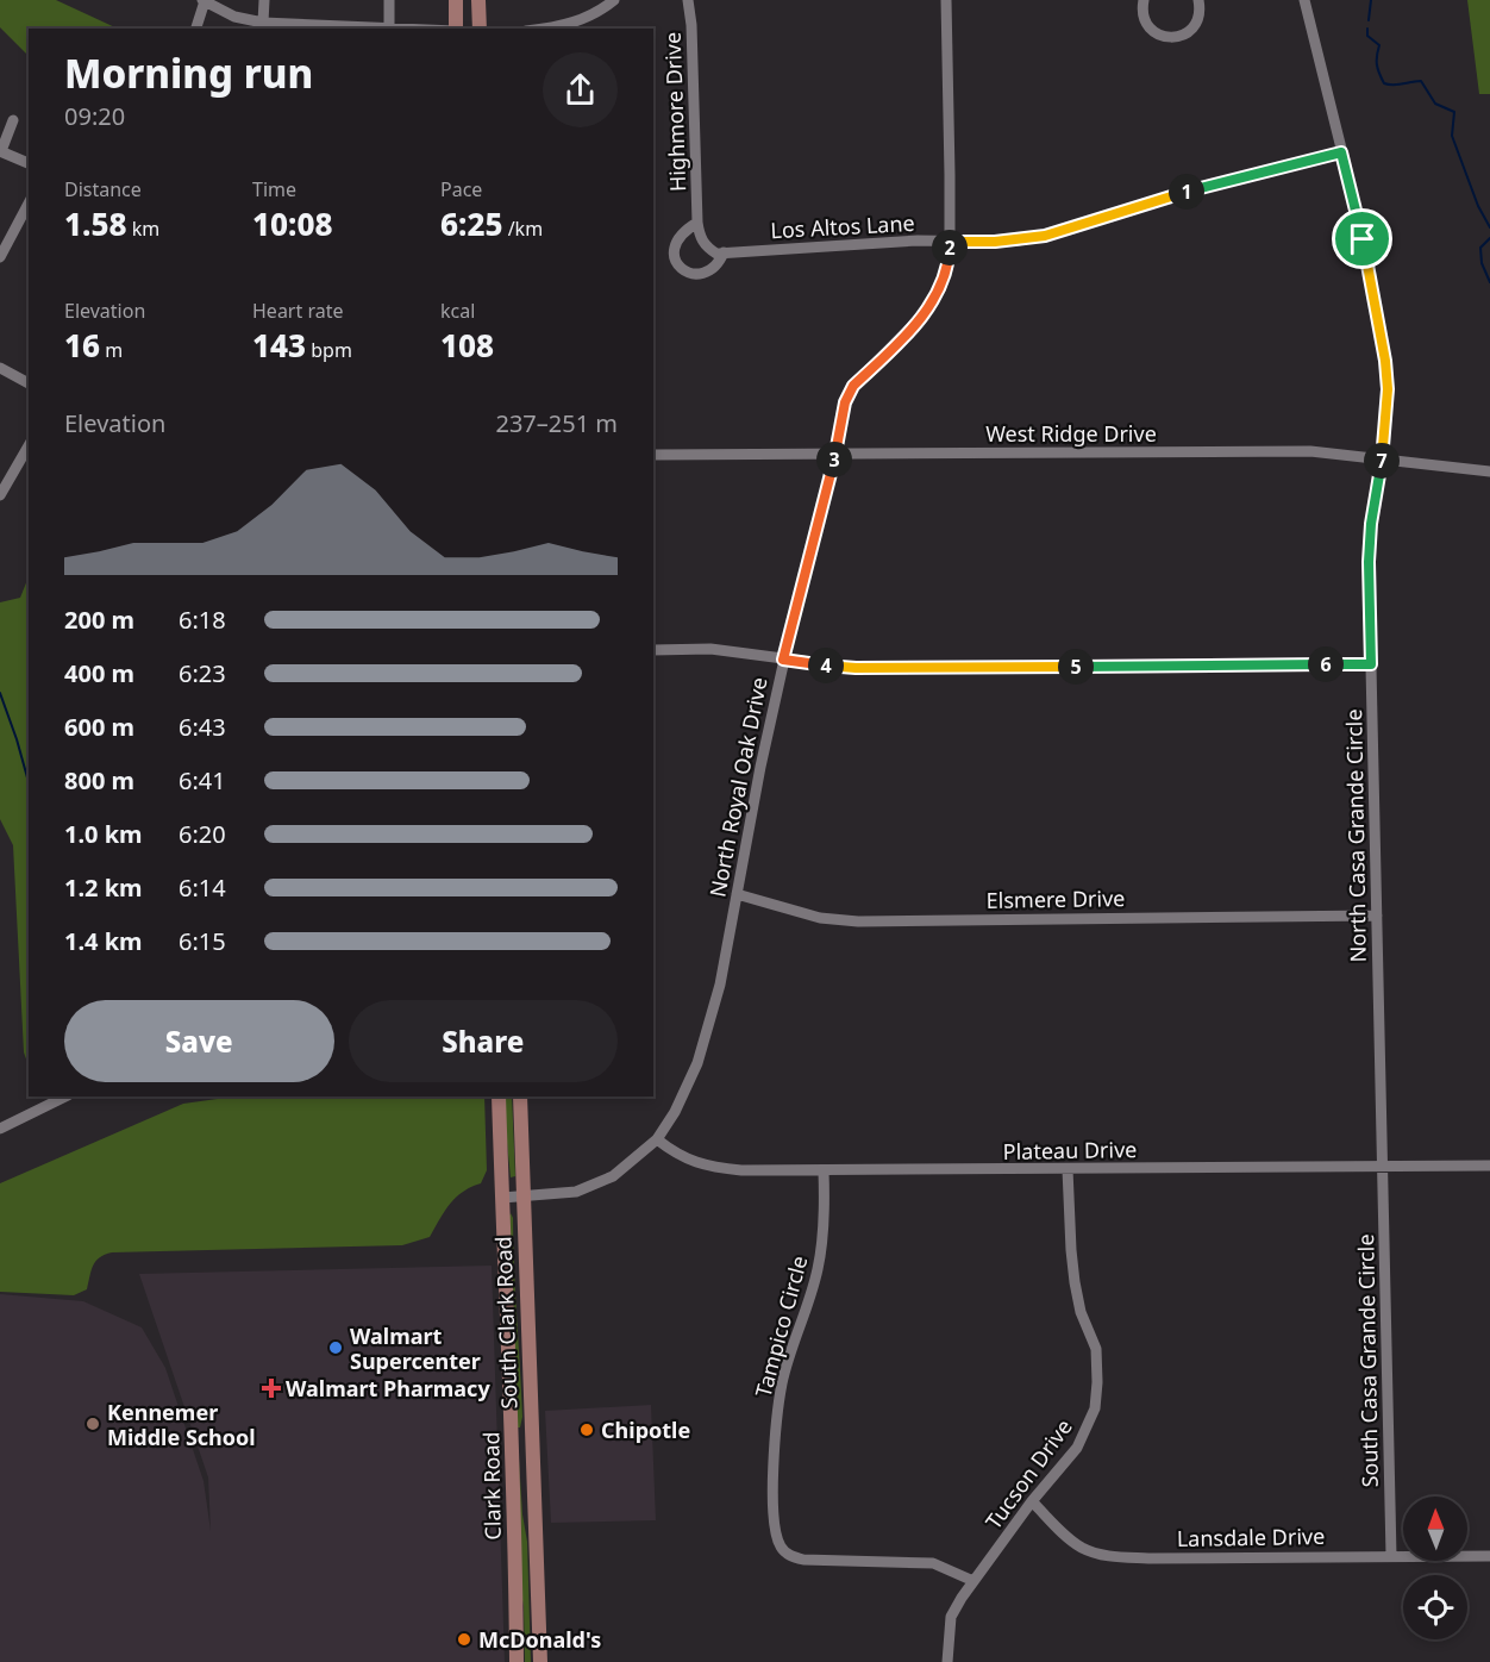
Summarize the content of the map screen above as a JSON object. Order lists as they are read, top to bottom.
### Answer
{
  "streets": {
    "main road": ["South Clark Road", "Clark Road"],
    "street": [
      "Highmore Drive",
      "Los Altos Lane",
      "West Ridge Drive",
      "North Royal Oak Drive",
      "North Casa Grande Circle",
      "Elsmere Drive",
      "Plateau Drive",
      "Tampico Circle",
      "South Casa Grande Circle",
      "Tucson Drive",
      "Lansdale Drive"
    ]
  },
  "crossings": [
    ["Los Altos Lane", "North Royal Oak Drive"],
    ["Los Altos Lane", "North Casa Grande Circle"],
    ["West Ridge Drive", "North Royal Oak Drive"],
    ["West Ridge Drive", "North Casa Grande Circle"],
    ["North Royal Oak Drive", "Elsmere Drive"],
    ["North Royal Oak Drive", "Plateau Drive"],
    ["North Royal Oak Drive", "South Clark Road"],
    ["North Royal Oak Drive", "Clark Road"],
    ["North Casa Grande Circle", "Elsmere Drive"],
    ["North Casa Grande Circle", "Plateau Drive"],
    ["North Casa Grande Circle", "South Casa Grande Circle"],
    ["Plateau Drive", "Tampico Circle"],
    ["Plateau Drive", "South Casa Grande Circle"],
    ["Plateau Drive", "Tucson Drive"],
    ["Tampico Circle", "Tucson Drive"],
    ["South Casa Grande Circle", "Lansdale Drive"],
    ["Tucson Drive", "Lansdale Drive"]
  ],
  "places": {
    "other": [
      "Walmart Supercenter",
      "Kennemer Middle School",
      "Chipotle",
      "McDonald's"
    ],
    "health": ["Walmart Pharmacy"]
  },
  "north": "top",
  "page": {
    "heading": ["Morning run", "09:20"],
    "stats": [
      ["Distance", "1.58 km"],
      ["Time", "10:08"],
      ["Pace", "6:25 /km"],
      ["Elevation", "16 m"],
      ["Heart rate", "143 bpm"],
      ["kcal", "108"]
    ],
    "pins": [
      "1",
      "2",
      "3",
      "7",
      "6",
      "4",
      "5"
    ],
    "chart": ["Elevation", "237–251 m"],
    "list": [
      {
        "name": "200 m",
        "note": "6:18"
      },
      {
        "name": "400 m",
        "note": "6:23"
      },
      {
        "name": "600 m",
        "note": "6:43"
      },
      {
        "name": "800 m",
        "note": "6:41"
      },
      {
        "name": "1.0 km",
        "note": "6:20"
      },
      {
        "name": "1.2 km",
        "note": "6:14"
      },
      {
        "name": "1.4 km",
        "note": "6:15"
      }
    ],
    "buttons": ["Save", "Share"]
  }
}
